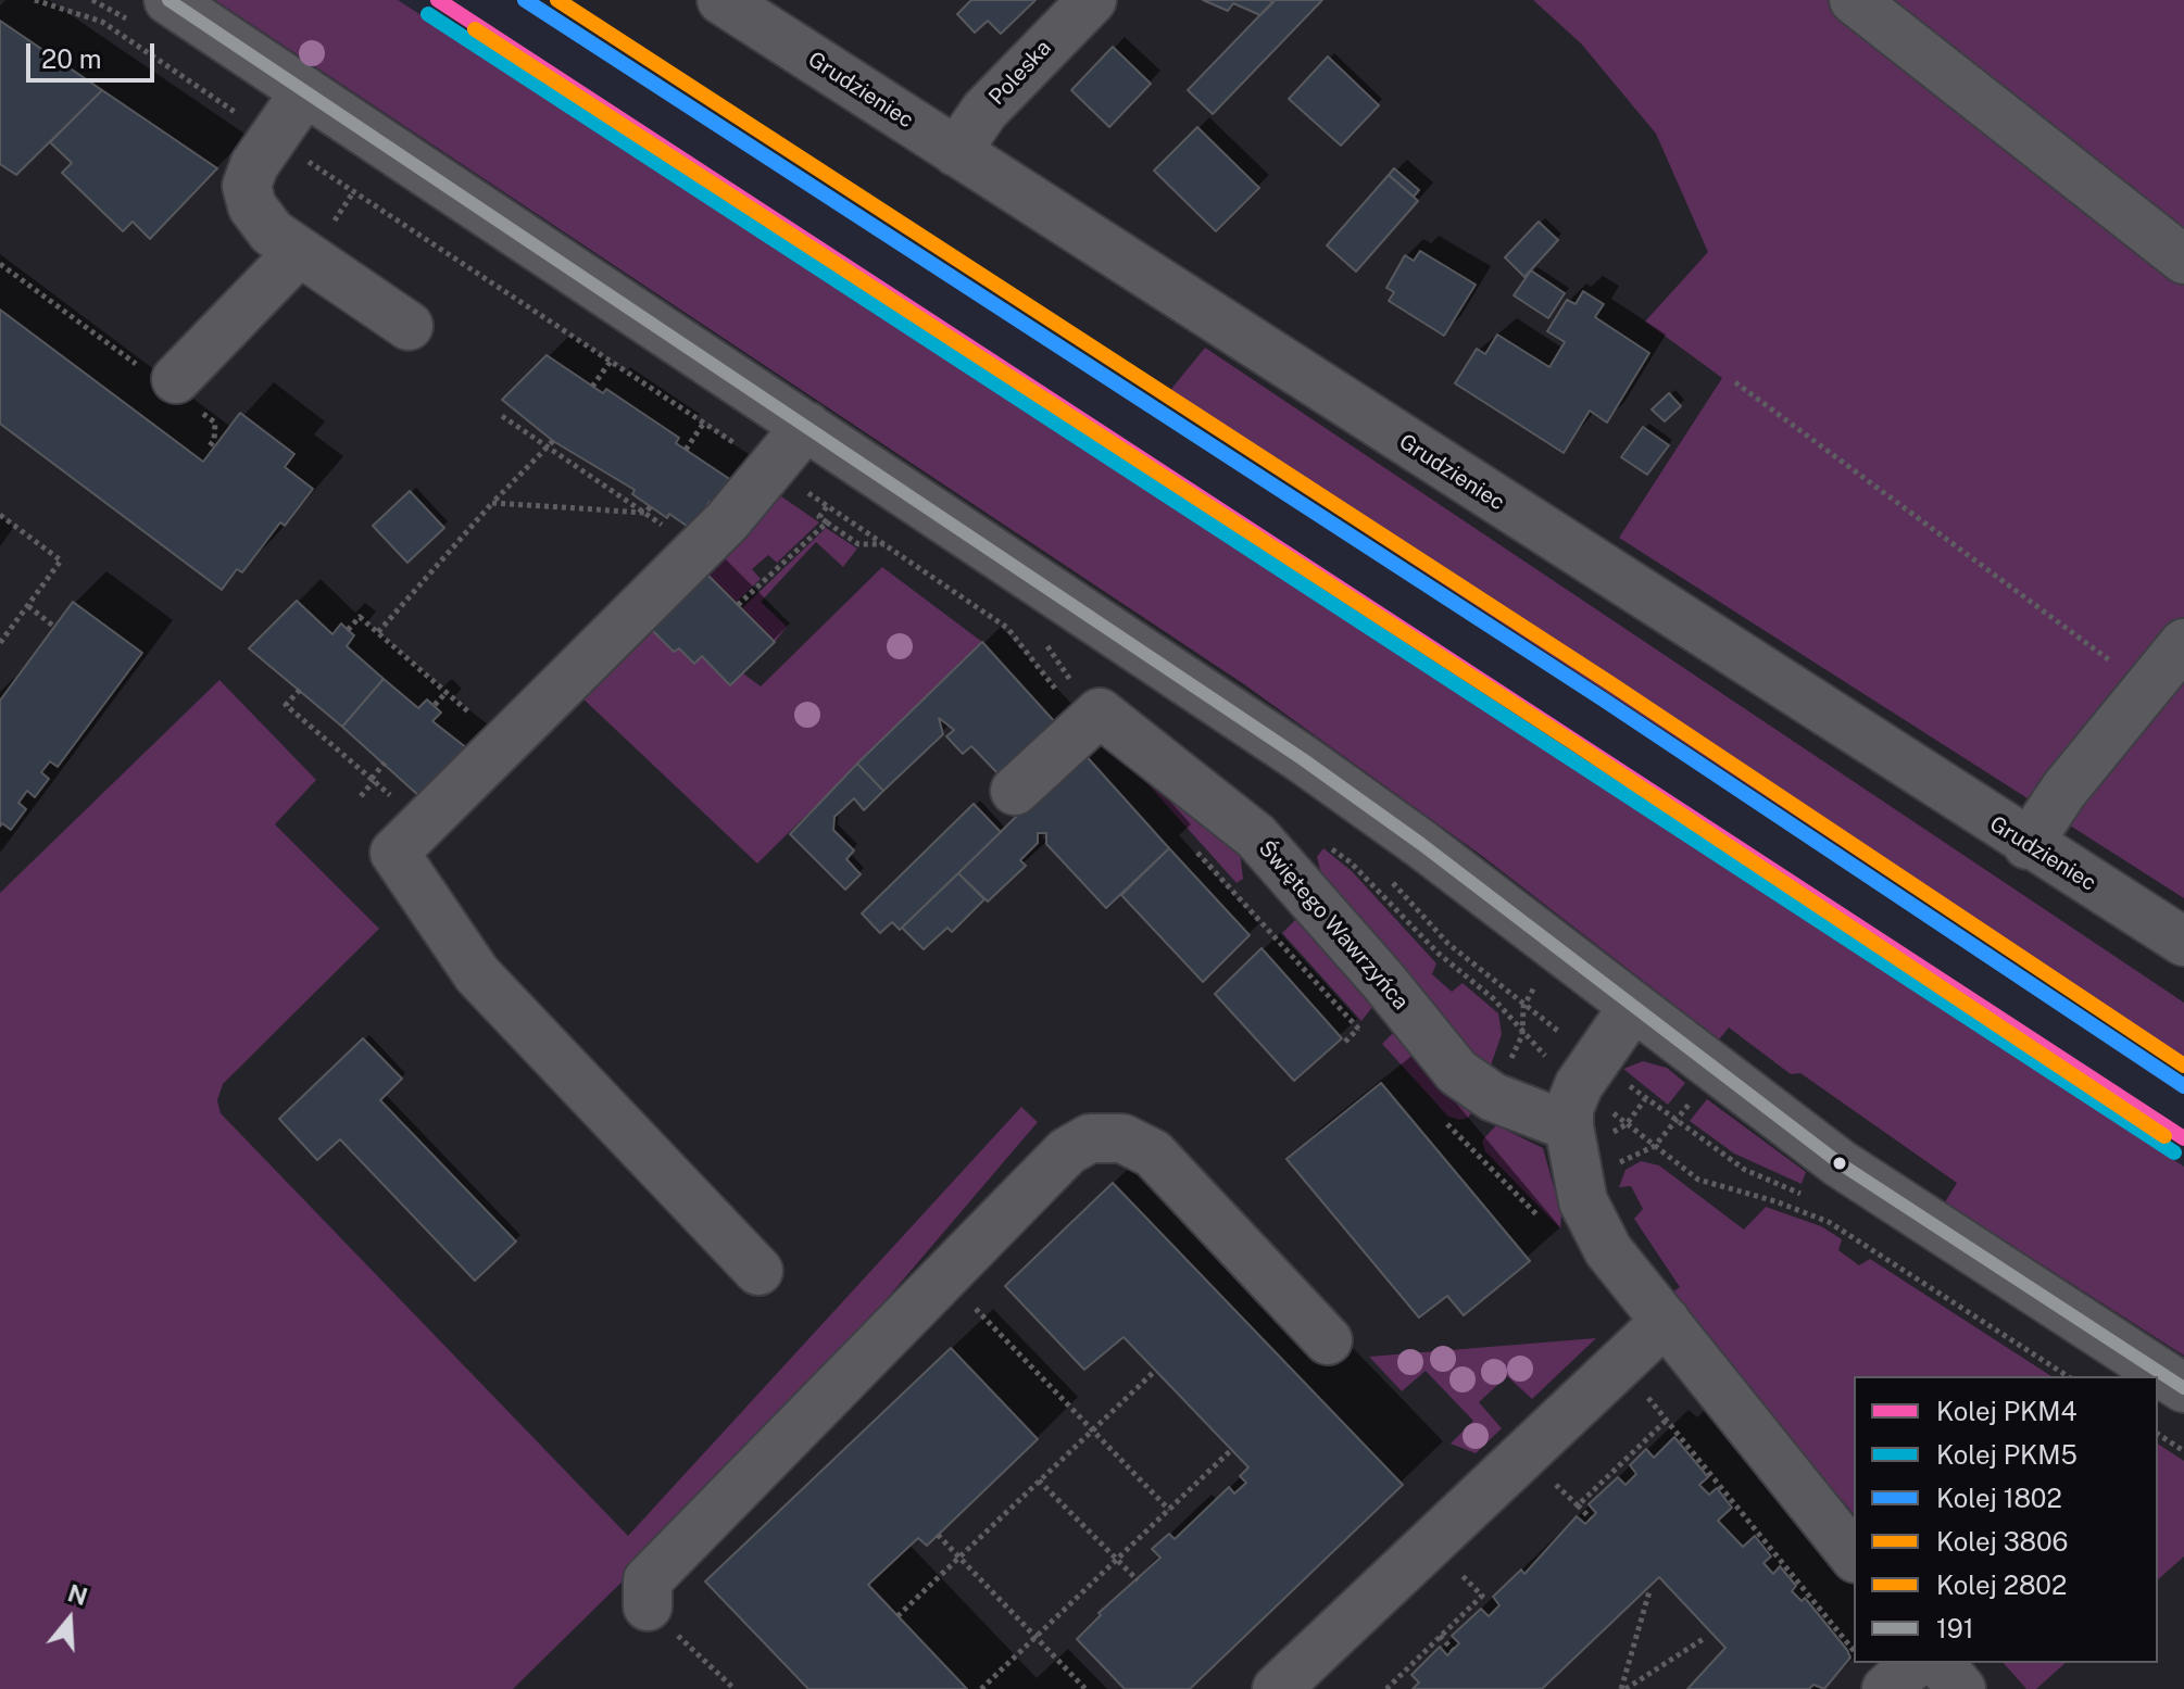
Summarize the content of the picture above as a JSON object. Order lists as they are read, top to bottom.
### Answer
{
  "streets": {
    "street": ["Poleska", "Grudzieniec", "Świętego Wawrzyńca"]
  },
  "crossings": [
    ["Poleska", "Grudzieniec"]
  ],
  "lines": [
    "rail line PKM4",
    "rail line 1802",
    "rail line 2802",
    "transit line 191",
    "rail line PKM5",
    "rail line 3806"
  ],
  "legend": [
    "Kolej PKM4",
    "Kolej PKM5",
    "Kolej 1802",
    "Kolej 3806",
    "Kolej 2802",
    "191"
  ],
  "scale_bar": "20 m",
  "north": "top"
}
